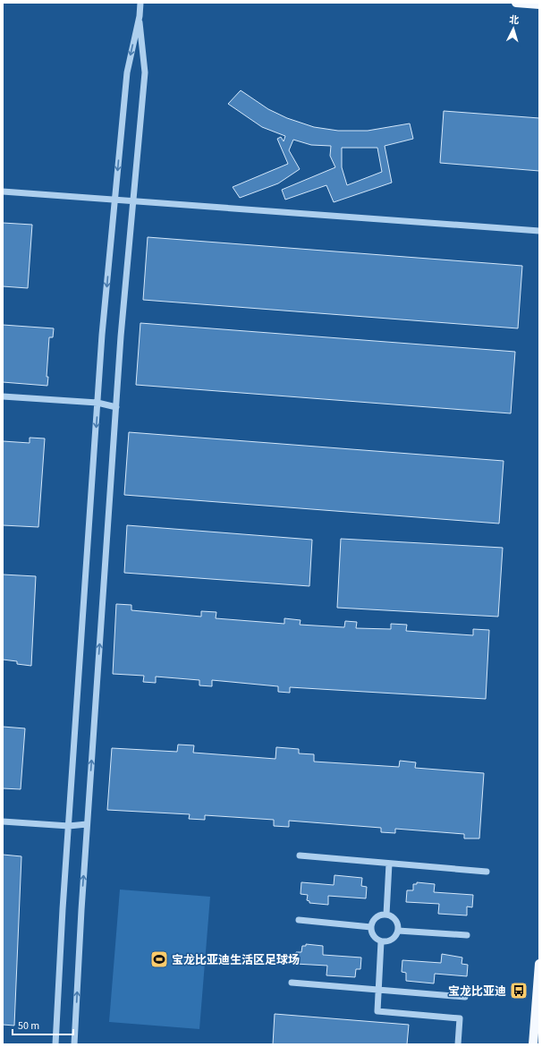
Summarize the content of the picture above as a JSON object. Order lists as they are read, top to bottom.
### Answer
{
  "places": {
    "sports": ["宝龙比亚迪生活区足球场"],
    "bus stop": ["宝龙比亚迪"]
  },
  "scale_bar": "50 m",
  "north": "top"
}
